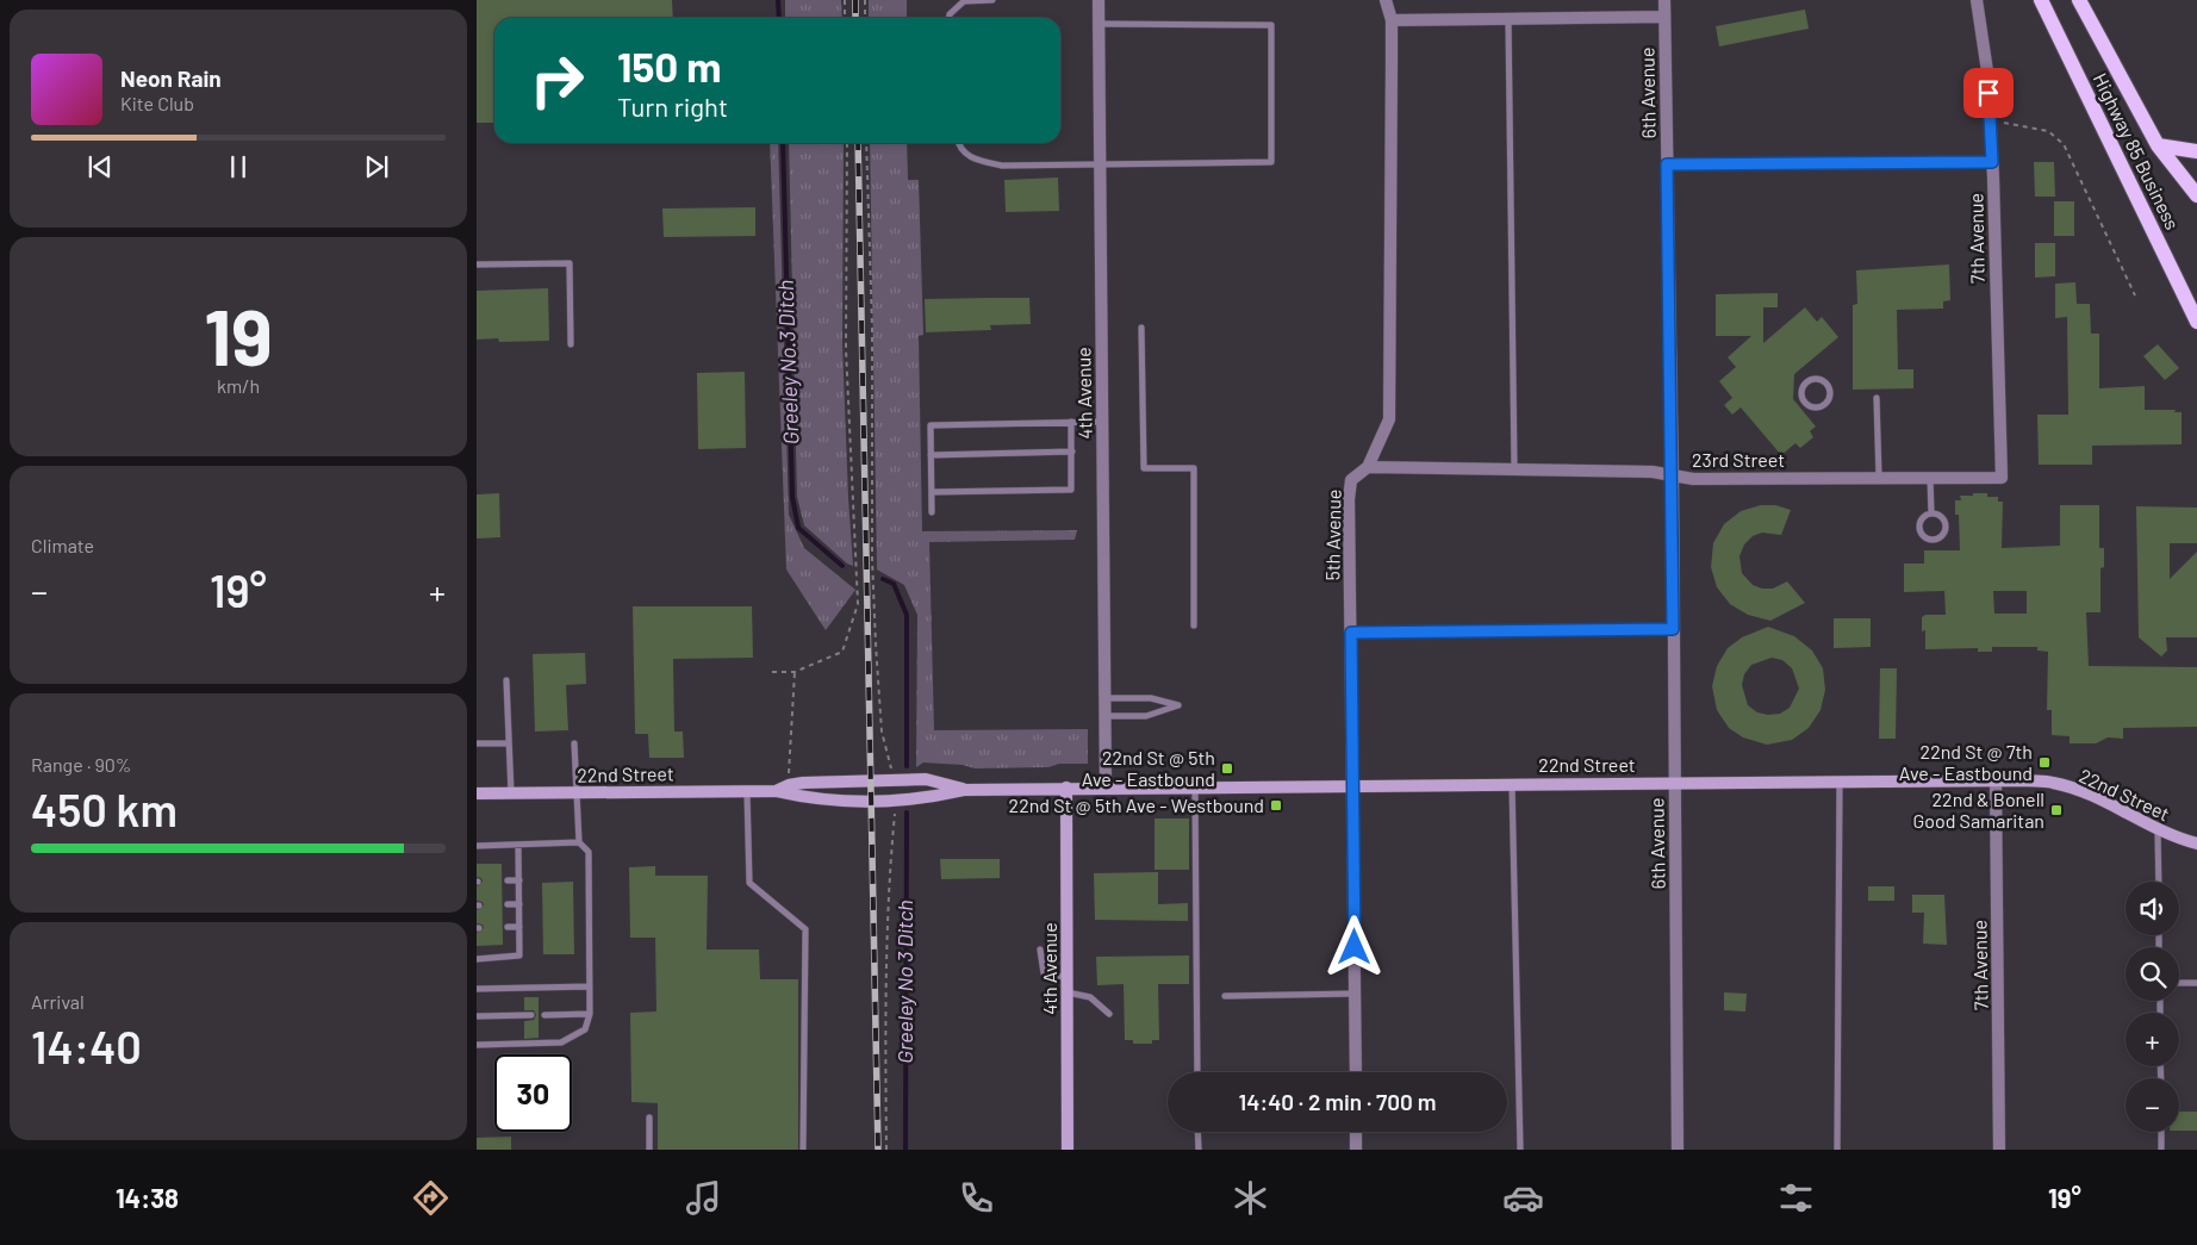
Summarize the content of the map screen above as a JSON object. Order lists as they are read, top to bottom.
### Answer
{
  "streets": {
    "main road": ["Highway 85 Business"],
    "street": [
      "6th Avenue",
      "7th Avenue",
      "4th Avenue",
      "23rd Street",
      "5th Avenue",
      "22nd Street"
    ]
  },
  "crossings": [
    ["6th Avenue", "23rd Street"],
    ["6th Avenue", "22nd Street"],
    ["7th Avenue", "23rd Street"],
    ["7th Avenue", "22nd Street"],
    ["4th Avenue", "22nd Street"],
    ["23rd Street", "5th Avenue"],
    ["5th Avenue", "22nd Street"]
  ],
  "water": ["Greeley No.3 Ditch", "Greeley No 3 Ditch"],
  "places": {
    "transit": [
      "22nd St @ 7th Ave - Eastbound",
      "22nd St @ 5th Ave - Eastbound",
      "22nd St @ 5th Ave - Westbound",
      "22nd & Bonell Good Samaritan"
    ]
  },
  "page": {
    "turn": ["150 m", "Turn right"],
    "song": ["Neon Rain", "Kite Club"],
    "tile": [
      ["19", "km/h"],
      "Climate",
      ["Range · 90%", "450 km"],
      ["Arrival", "14:40"]
    ],
    "heat": ["−", "19°", "+"],
    "map_buttons": ["+", "−"],
    "limit": "30",
    "trip": "14:40 · 2 min · 700 m",
    "tabs": ["14:38", "19°"]
  }
}
